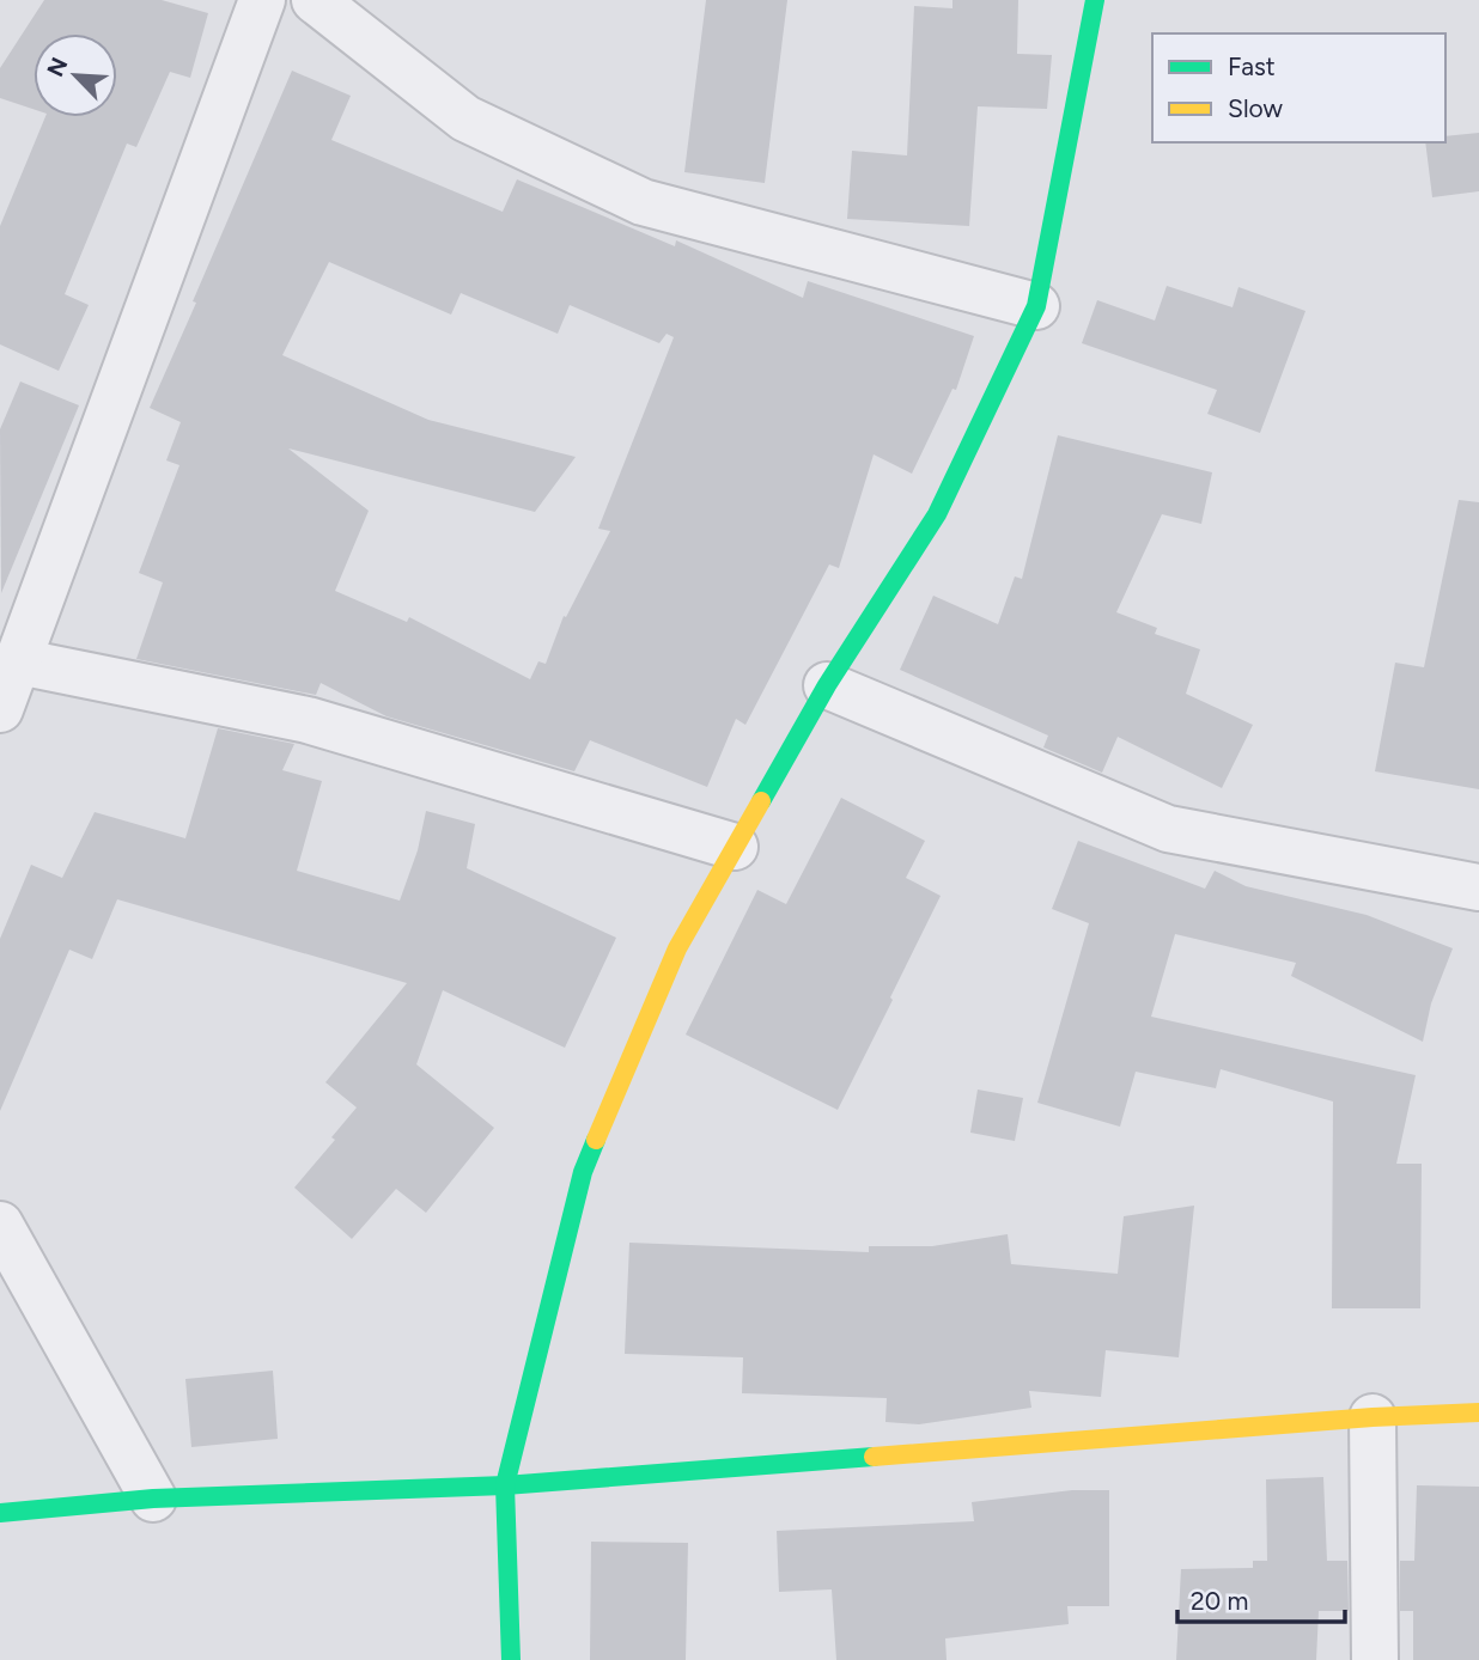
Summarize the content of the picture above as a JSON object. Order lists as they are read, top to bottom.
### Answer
{
  "legend": ["Fast", "Slow"],
  "scale_bar": "20 m",
  "north": "top left"
}
